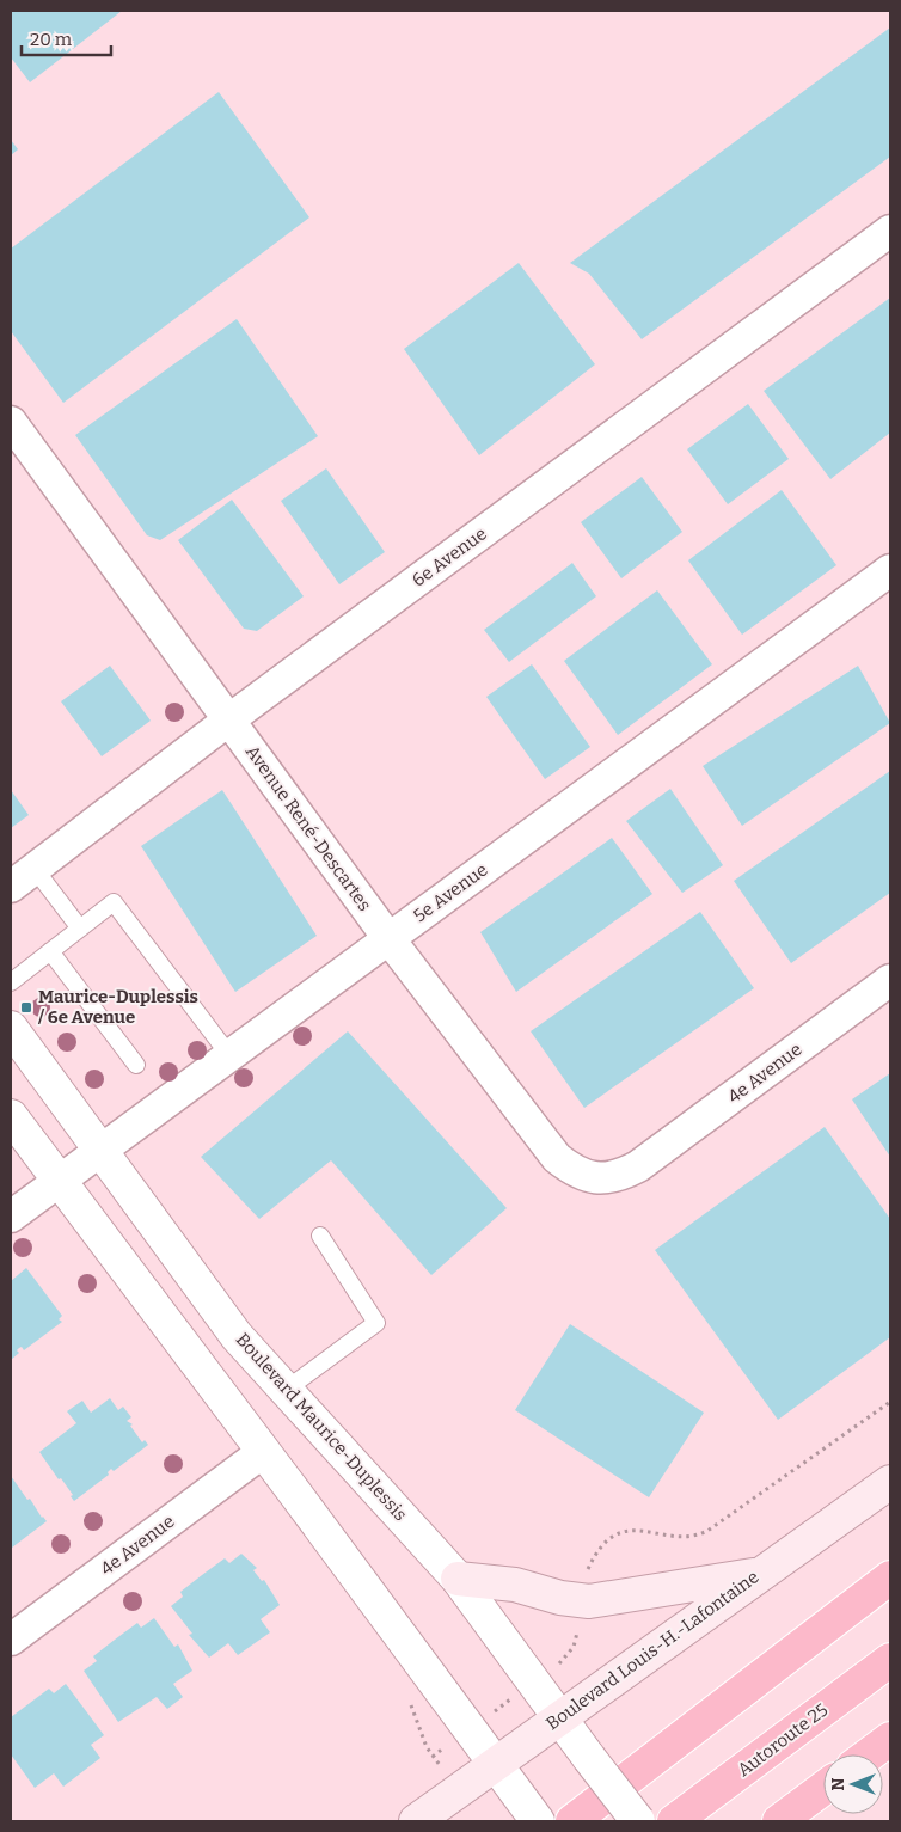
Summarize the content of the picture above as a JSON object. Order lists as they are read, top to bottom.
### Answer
{
  "streets": {
    "highway": ["Autoroute 25"],
    "main road": ["Boulevard Louis-H.-Lafontaine"],
    "street": [
      "6e Avenue",
      "Avenue René-Descartes",
      "5e Avenue",
      "4e Avenue",
      "Boulevard Maurice-Duplessis"
    ]
  },
  "crossings": [
    ["6e Avenue", "Avenue René-Descartes"],
    ["Avenue René-Descartes", "5e Avenue"],
    ["Avenue René-Descartes", "4e Avenue"],
    ["5e Avenue", "Boulevard Maurice-Duplessis"],
    ["Boulevard Maurice-Duplessis", "Boulevard Louis-H.-Lafontaine"]
  ],
  "places": {
    "transit": ["Maurice-Duplessis / 6e Avenue"]
  },
  "scale_bar": "20 m",
  "north": "left"
}
